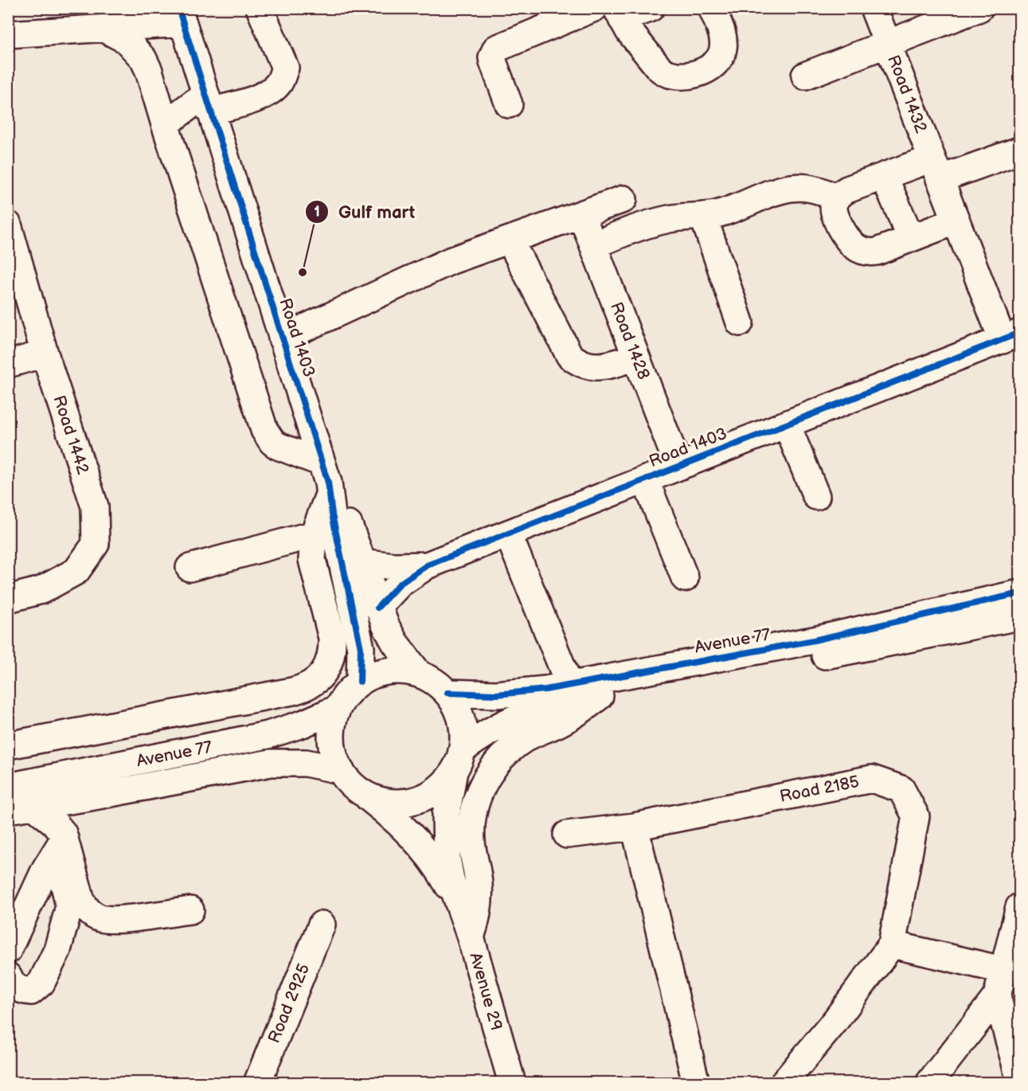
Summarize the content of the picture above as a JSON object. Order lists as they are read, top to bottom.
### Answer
{
  "streets": {
    "street": [
      "Road 1432",
      "Road 1403",
      "Road 1428",
      "Road 1442",
      "Avenue 77",
      "Road 2185",
      "Avenue 29",
      "Road 2925"
    ]
  },
  "crossings": [
    ["Road 1432", "Road 1403"],
    ["Road 1403", "Road 1428"],
    ["Road 1403", "Avenue 77"],
    ["Road 1403", "Avenue 29"],
    ["Avenue 77", "Avenue 29"]
  ],
  "places": ["Gulf mart"]
}
